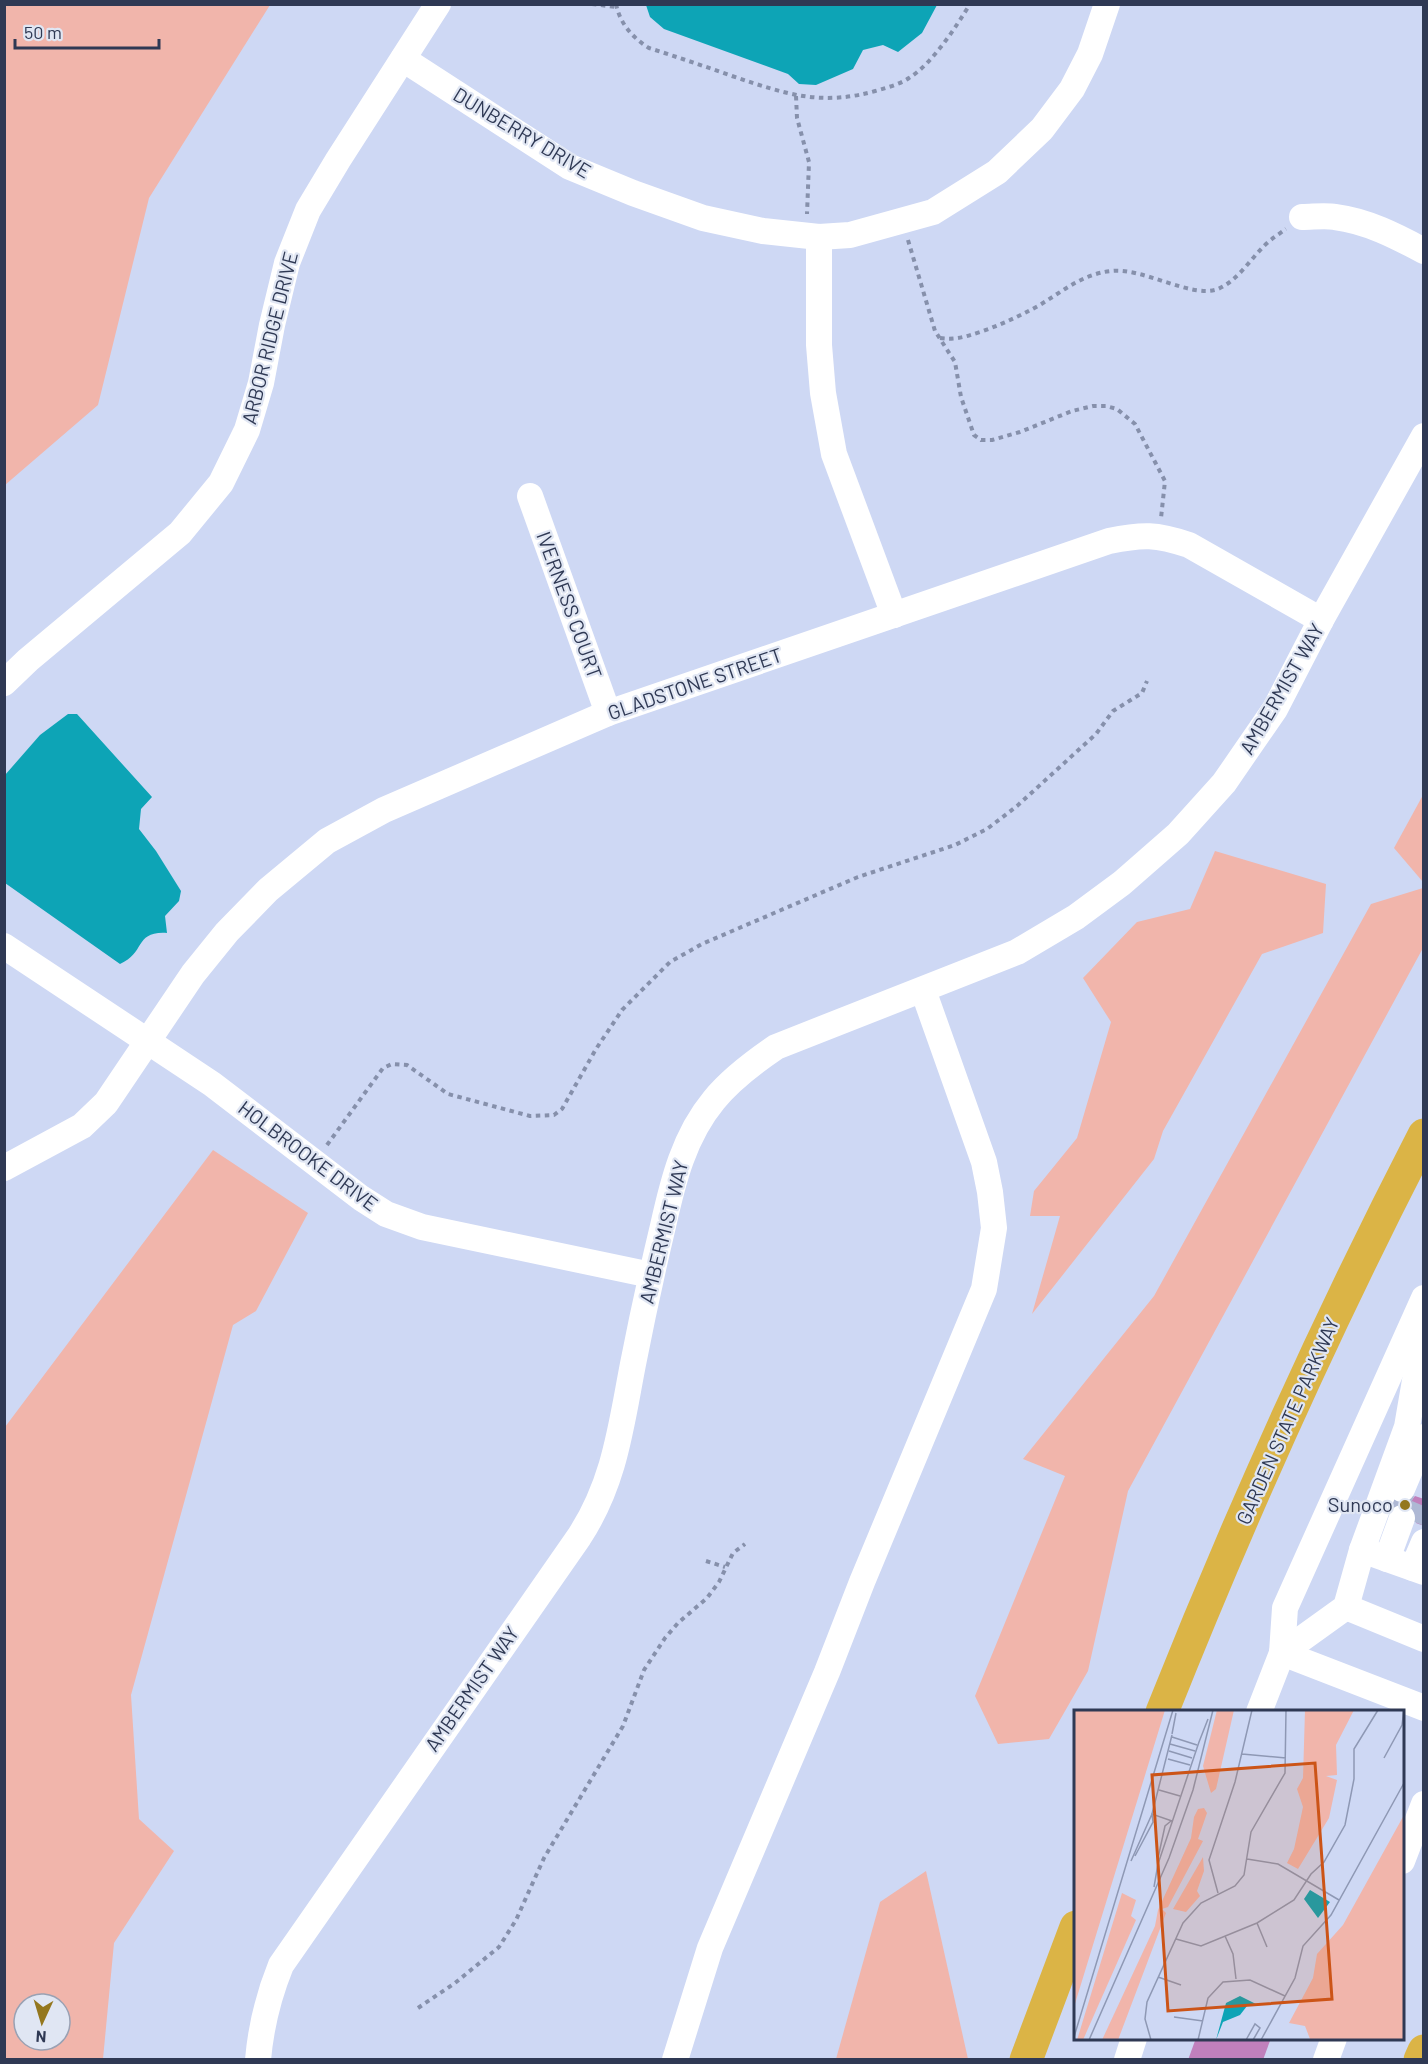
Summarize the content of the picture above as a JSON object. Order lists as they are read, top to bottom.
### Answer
{
  "streets": {
    "highway": ["GARDEN STATE PARKWAY"],
    "street": [
      "DUNBERRY DRIVE",
      "ARBOR RIDGE DRIVE",
      "IVERNESS COURT",
      "GLADSTONE STREET",
      "AMBERMIST WAY",
      "HOLBROOKE DRIVE"
    ]
  },
  "crossings": [
    ["DUNBERRY DRIVE", "ARBOR RIDGE DRIVE"],
    ["IVERNESS COURT", "GLADSTONE STREET"],
    ["GLADSTONE STREET", "AMBERMIST WAY"],
    ["GLADSTONE STREET", "HOLBROOKE DRIVE"],
    ["AMBERMIST WAY", "HOLBROOKE DRIVE"]
  ],
  "places": ["Sunoco"],
  "scale_bar": "50 m",
  "north": "bottom"
}
